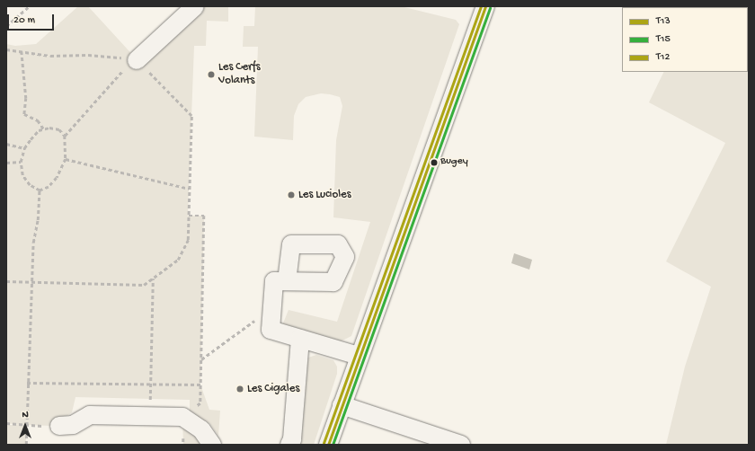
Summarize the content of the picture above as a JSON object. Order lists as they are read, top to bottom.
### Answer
{
  "places": [
    "Les Cerfs Volants",
    "Bugey",
    "Les Lucioles",
    "Les Cigales"
  ],
  "lines": ["transit line T13", "transit line T12", "transit line T15"],
  "legend": ["T13", "T15", "T12"],
  "scale_bar": "20 m",
  "north": "top"
}
